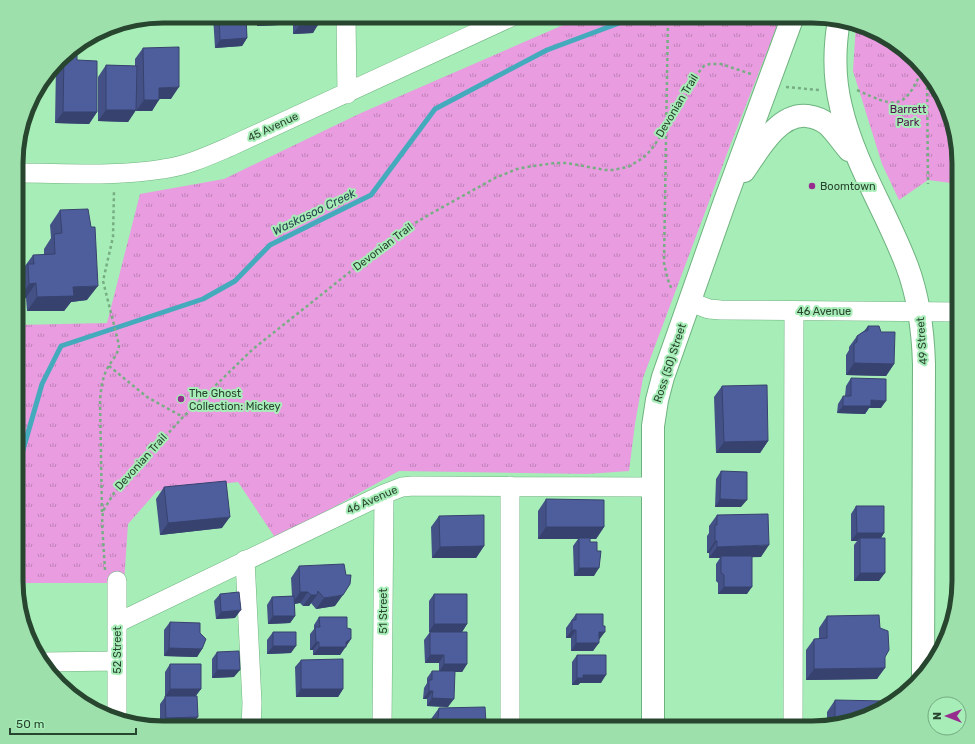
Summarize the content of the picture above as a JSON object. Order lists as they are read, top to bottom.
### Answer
{
  "streets": {
    "main road": ["49 Street", "Ross (50) Street"],
    "street": [
      "45 Avenue",
      "46 Avenue",
      "51 Street",
      "52 Street"
    ],
    "path": ["Devonian Trail"]
  },
  "crossings": [
    ["Devonian Trail", "52 Street"],
    ["46 Avenue", "49 Street"],
    ["46 Avenue", "Ross (50) Street"],
    ["46 Avenue", "51 Street"],
    ["46 Avenue", "52 Street"]
  ],
  "water": ["Waskasoo Creek"],
  "parks": ["Barrett Park"],
  "places": ["Boomtown", "The Ghost Collection: Mickey"],
  "scale_bar": "50 m",
  "north": "left"
}
